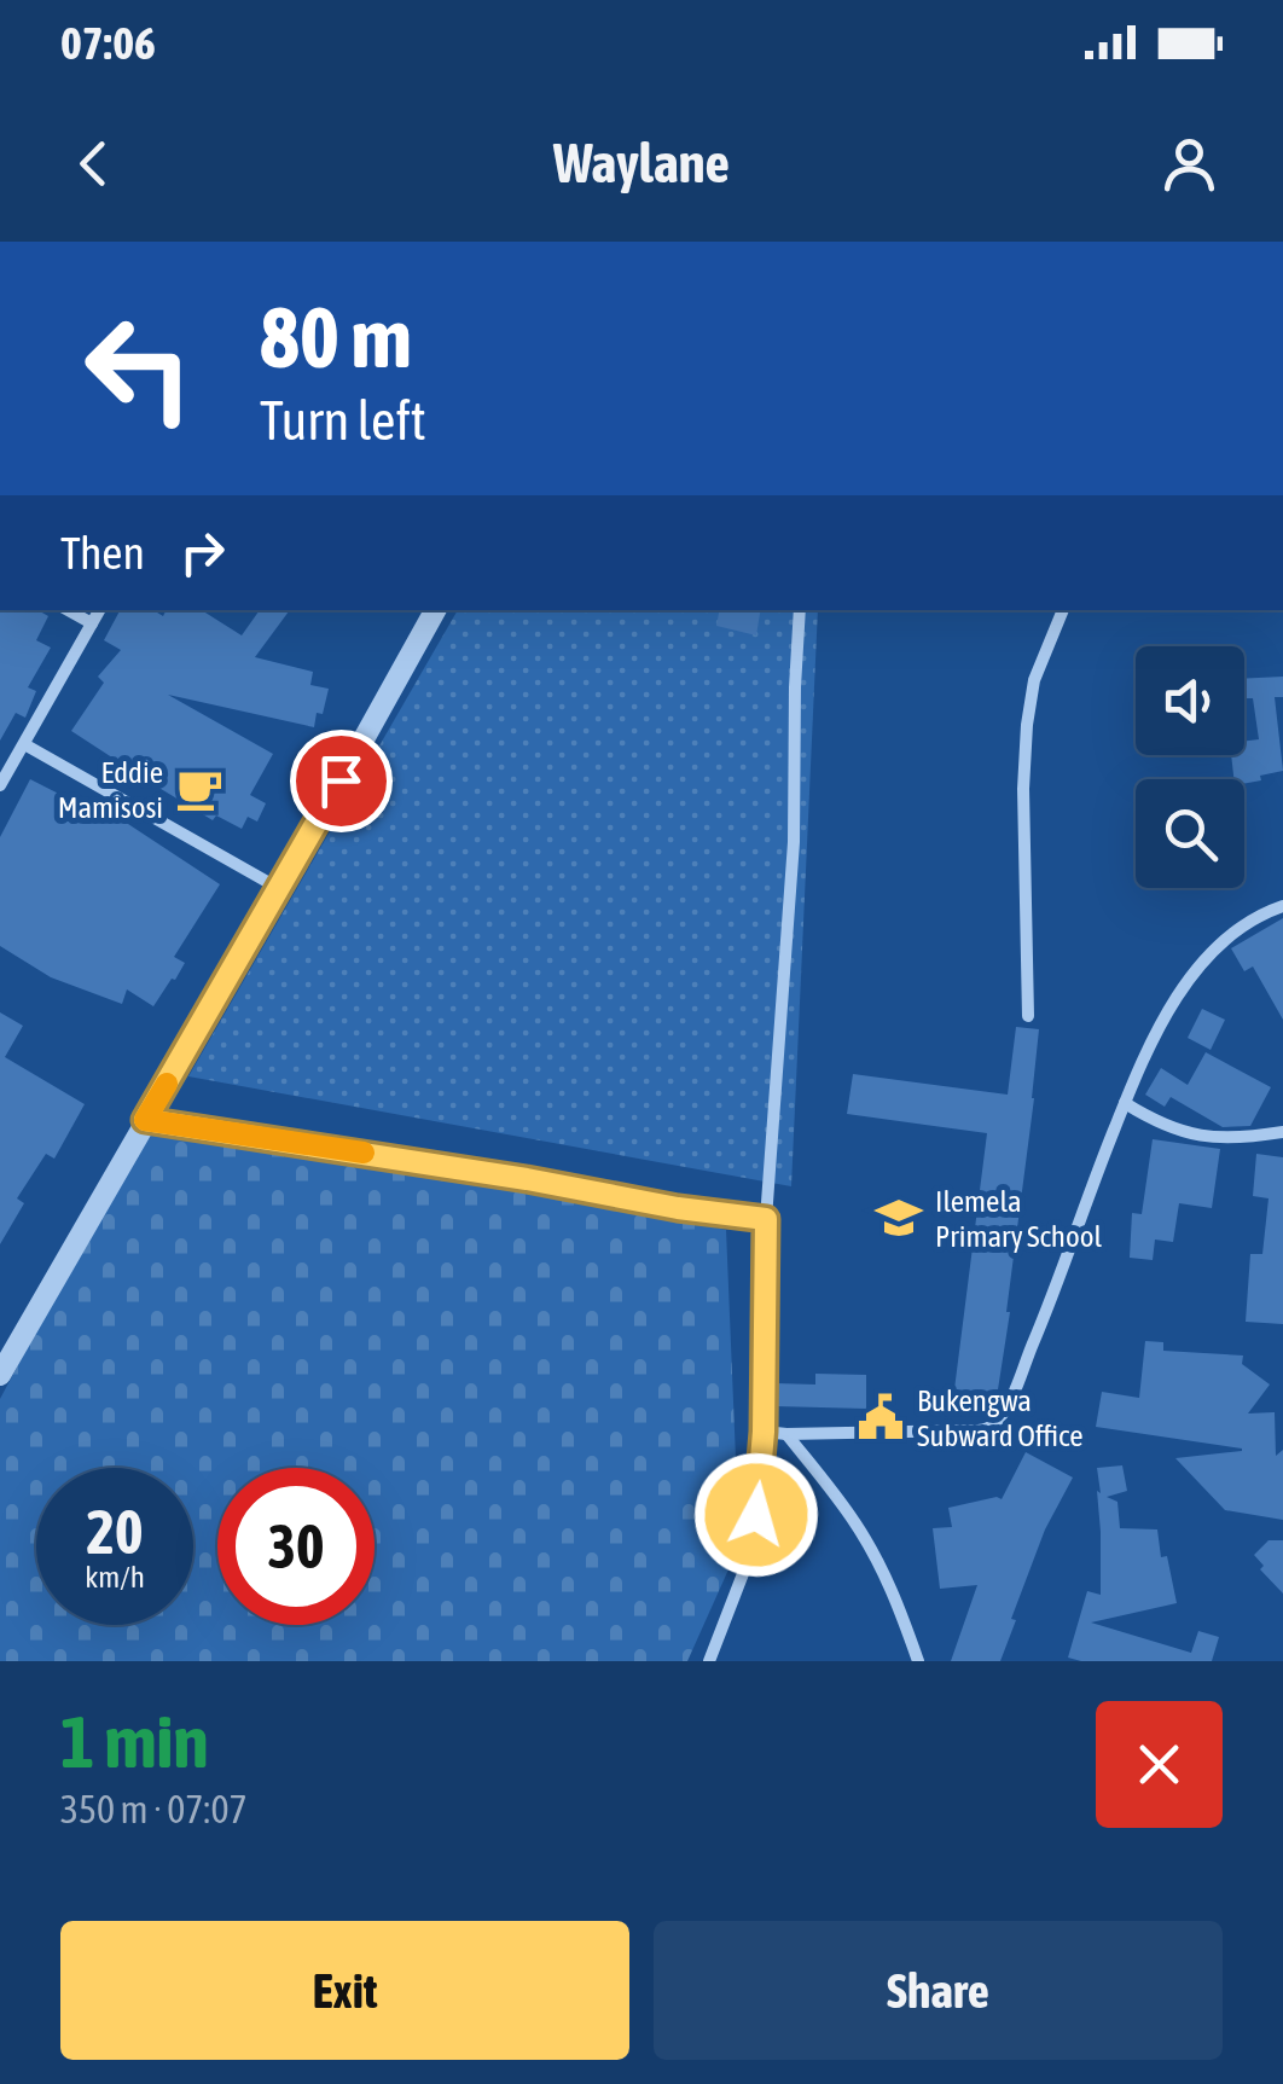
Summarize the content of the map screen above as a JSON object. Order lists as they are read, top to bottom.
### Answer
{
  "places": {
    "cafe": ["Eddie Mamisosi"],
    "school or university": ["Ilemela Primary School"],
    "public building": ["Bukengwa Subward Office"]
  },
  "page": {
    "status": "07:06",
    "header": "Waylane",
    "turn": ["80 m", "Turn left"],
    "then": "Then",
    "speed": "20 km/h",
    "limit": "30",
    "heading": ["1 min", "350 m · 07:07"],
    "buttons": ["Exit", "Share"]
  }
}
